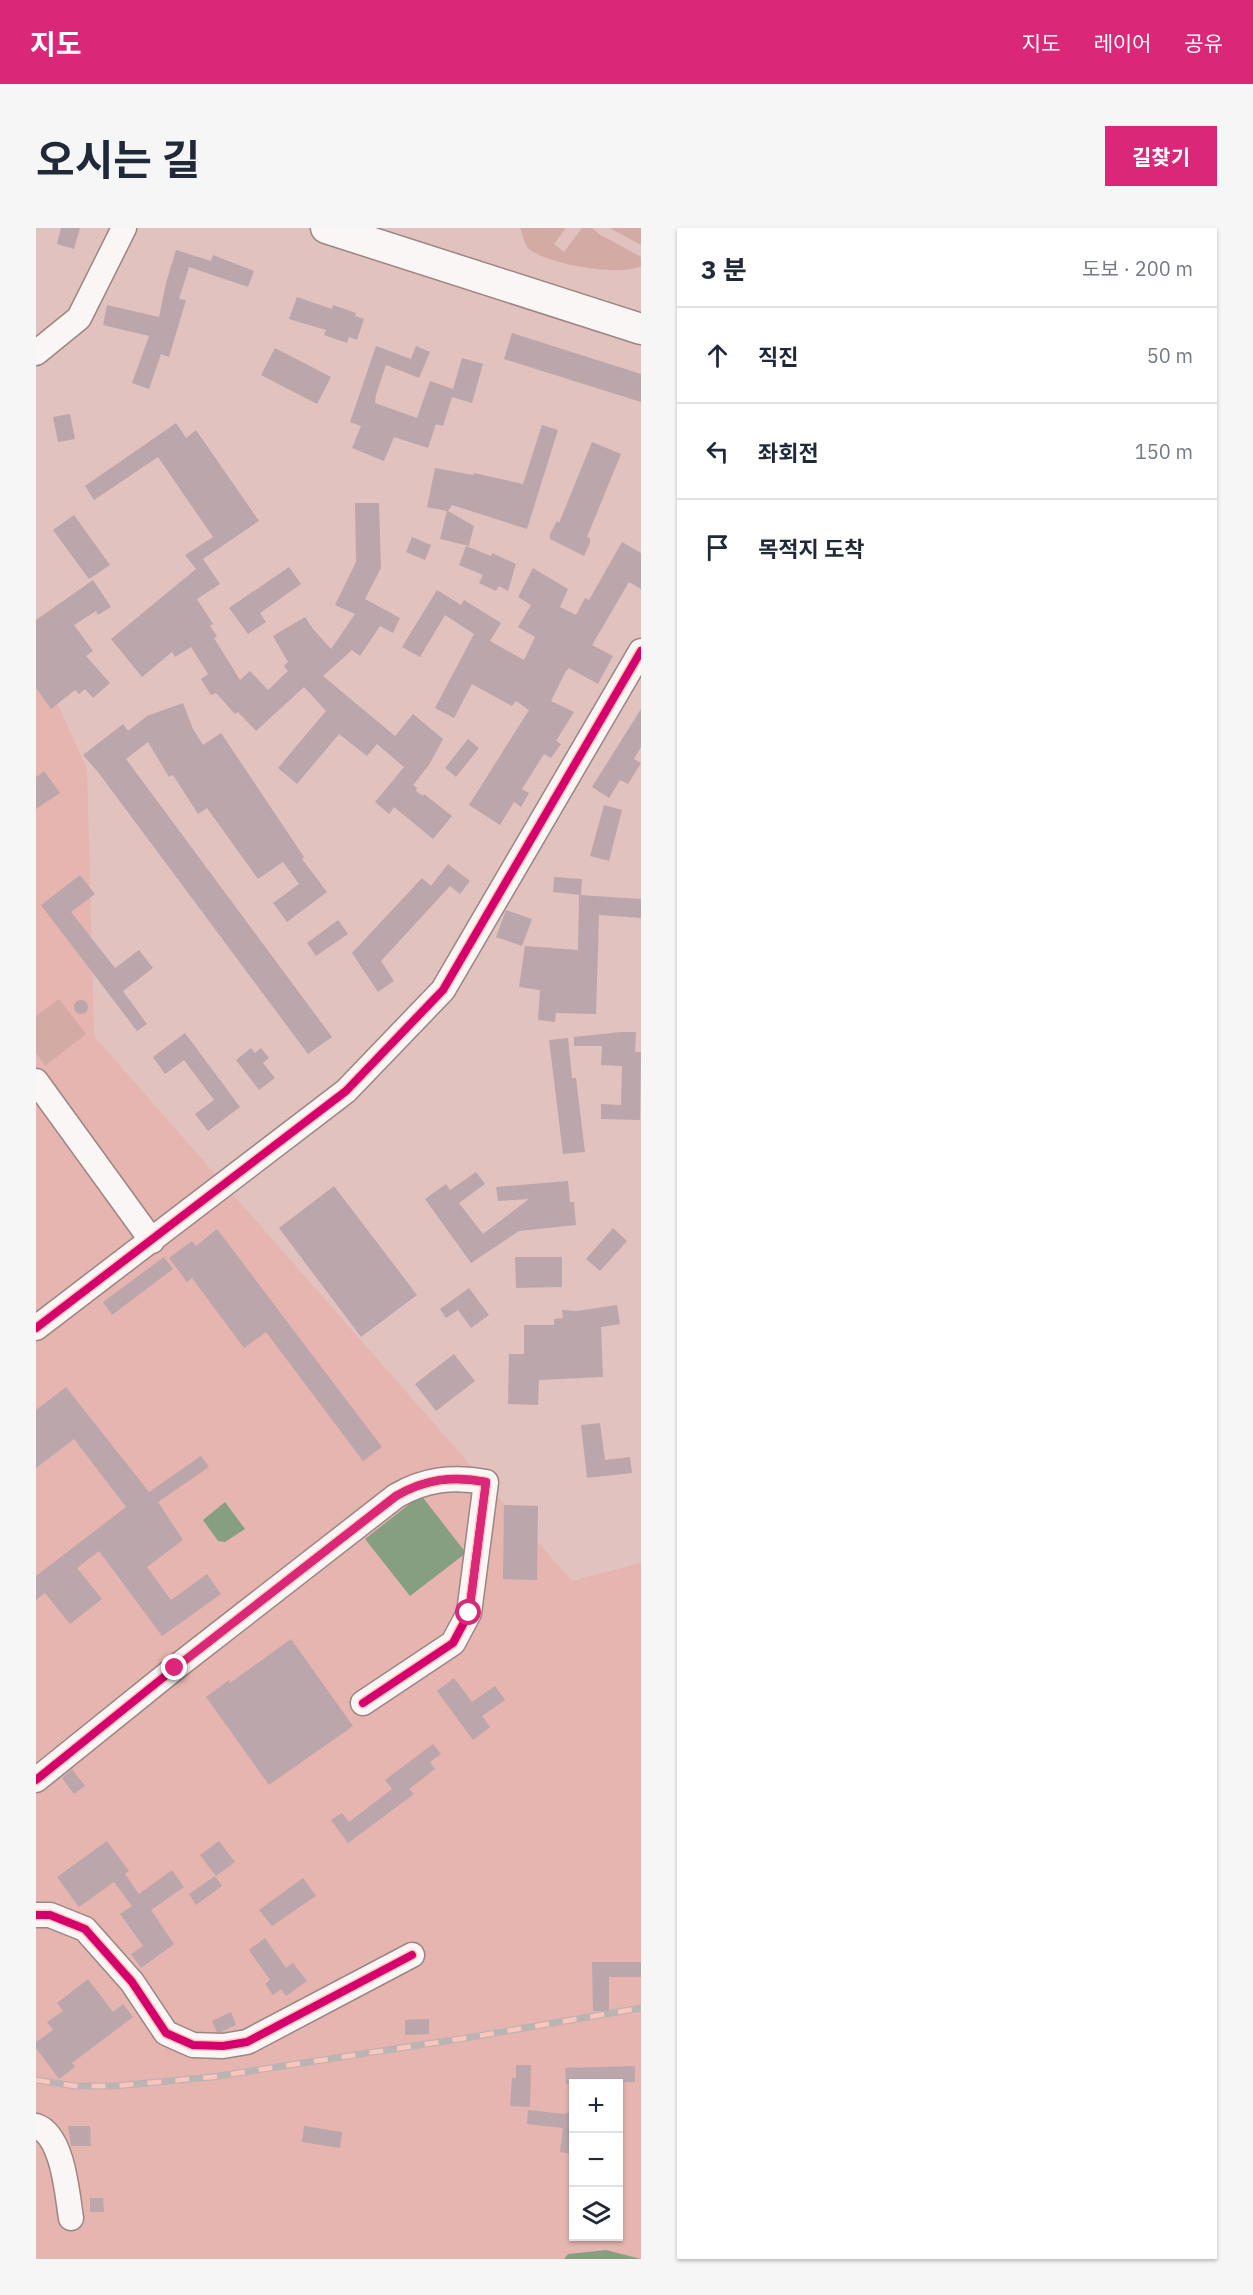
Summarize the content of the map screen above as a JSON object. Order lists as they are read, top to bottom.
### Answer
{
  "page": {
    "header": "지도",
    "nav": ["지도", "레이어", "공유"],
    "title": "오시는 길",
    "buttons": "길찾기",
    "heading": ["3 분", "도보 · 200 m"],
    "list": [
      ["직진", "50 m"],
      ["좌회전", "150 m"],
      "목적지 도착"
    ],
    "map_buttons": ["+", "−"]
  }
}
